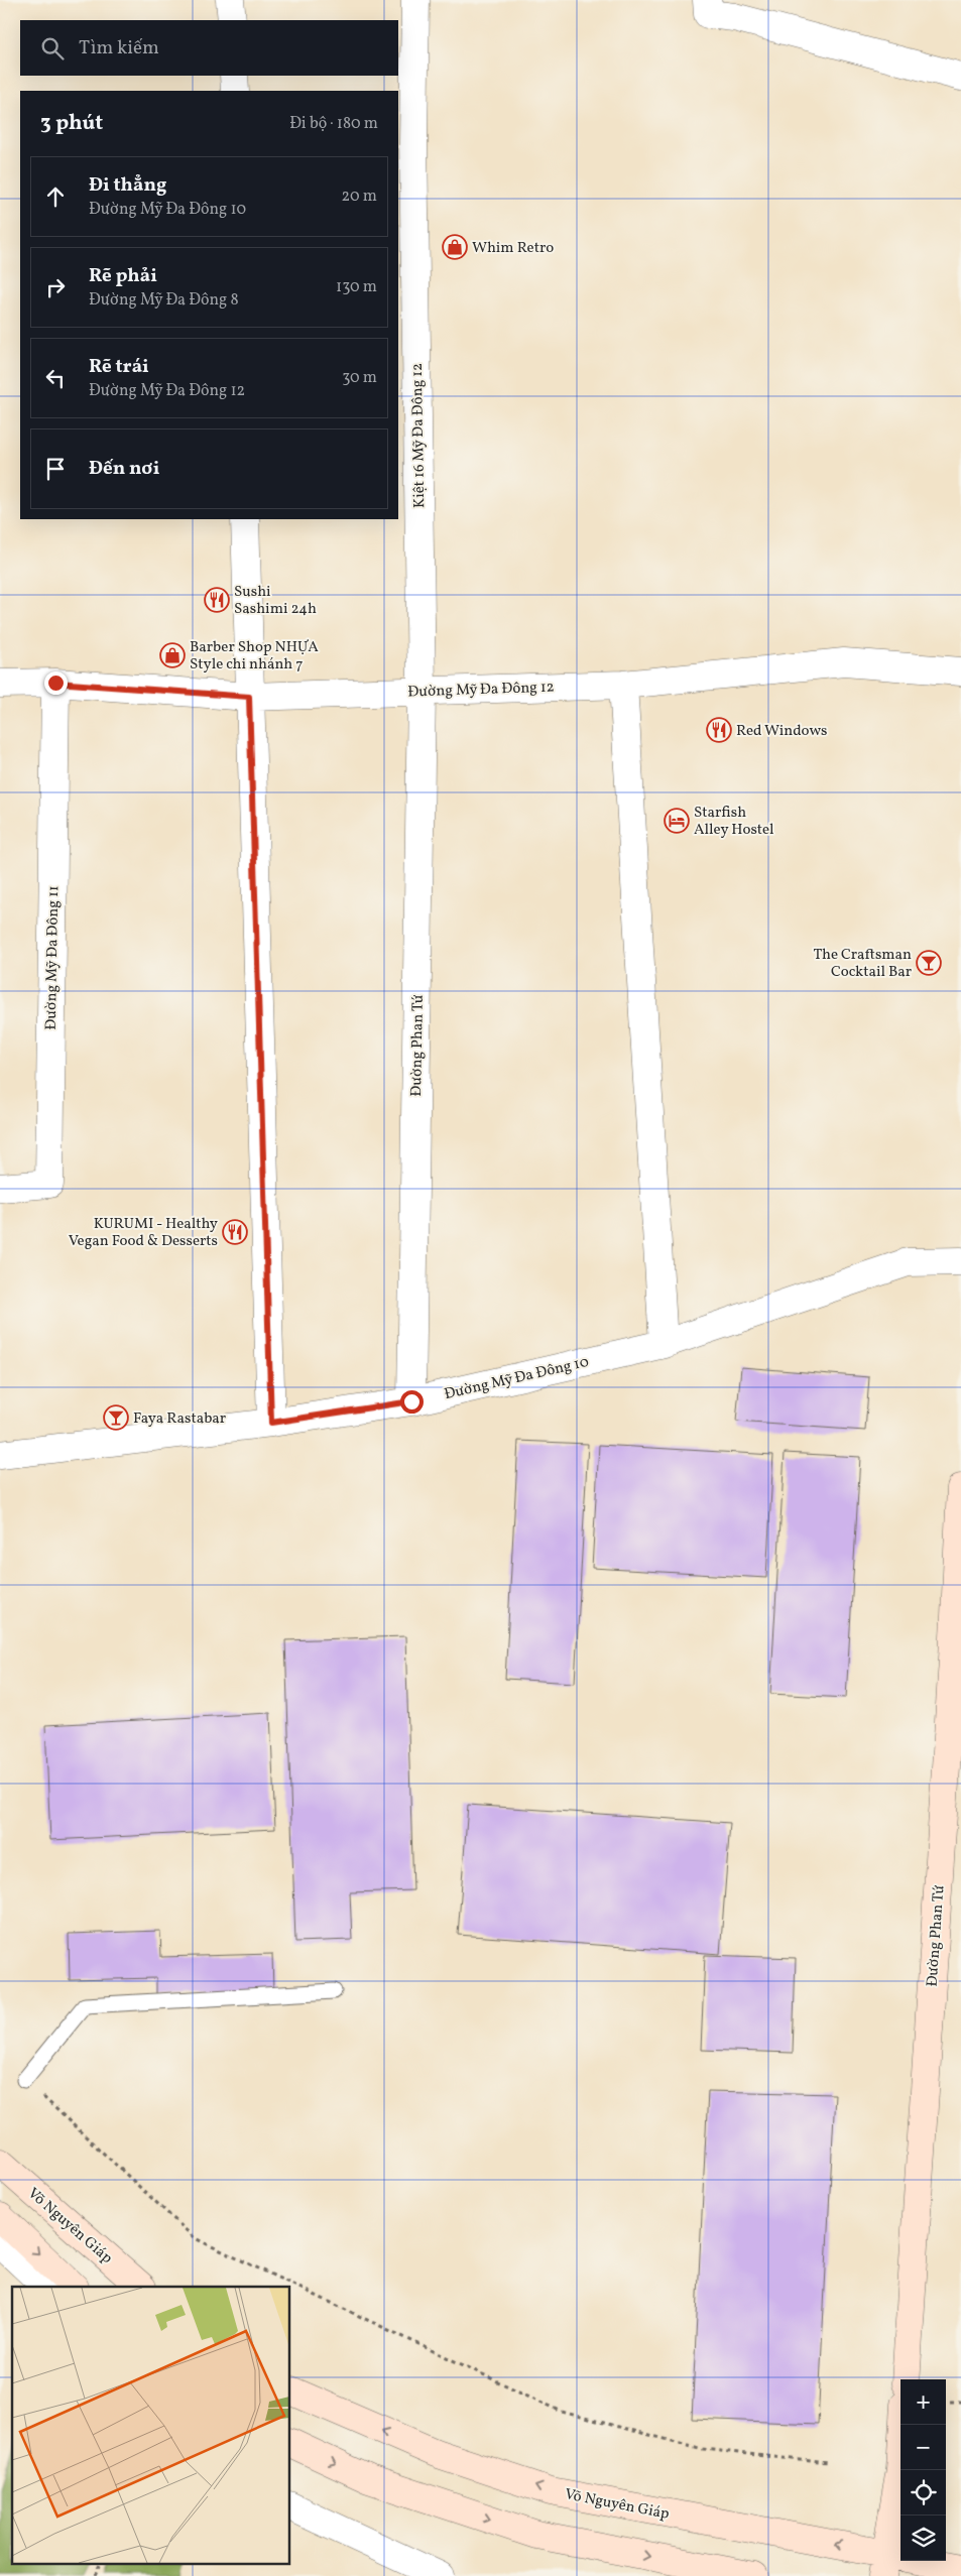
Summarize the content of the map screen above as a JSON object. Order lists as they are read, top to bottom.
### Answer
{
  "streets": {
    "main road": ["Đường Phan Tứ", "Võ Nguyên Giáp"],
    "street": [
      "Kiệt 16 Mỹ Đa Đông 12",
      "Đường Mỹ Đa Đông 12",
      "Đường Mỹ Đa Đông 11",
      "Đường Mỹ Đa Đông 10"
    ]
  },
  "crossings": [
    ["Kiệt 16 Mỹ Đa Đông 12", "Đường Mỹ Đa Đông 12"],
    ["Kiệt 16 Mỹ Đa Đông 12", "Đường Phan Tứ"],
    ["Đường Mỹ Đa Đông 12", "Đường Mỹ Đa Đông 11"],
    ["Đường Mỹ Đa Đông 12", "Đường Phan Tứ"],
    ["Đường Phan Tứ", "Đường Mỹ Đa Đông 10"]
  ],
  "places": {
    "shop": ["Whim Retro", "Barber Shop NHỰA Style chi nhánh 7"],
    "restaurant": ["Sushi Sashimi 24h", "Red Windows", "KURUMI - Healthy Vegan Food & Desserts"],
    "hotel": ["Starfish Alley Hostel"],
    "bar": ["The Craftsman Cocktail Bar", "Faya Rastabar"]
  },
  "page": {
    "search": "Tìm kiếm",
    "heading": ["3 phút", "Đi bộ · 180 m"],
    "list": [
      ["Đi thẳng", "Đường Mỹ Đa Đông 10", "20 m"],
      ["Rẽ phải", "Đường Mỹ Đa Đông 8", "130 m"],
      ["Rẽ trái", "Đường Mỹ Đa Đông 12", "30 m"],
      "Đến nơi"
    ],
    "map_buttons": ["+", "−"]
  }
}
